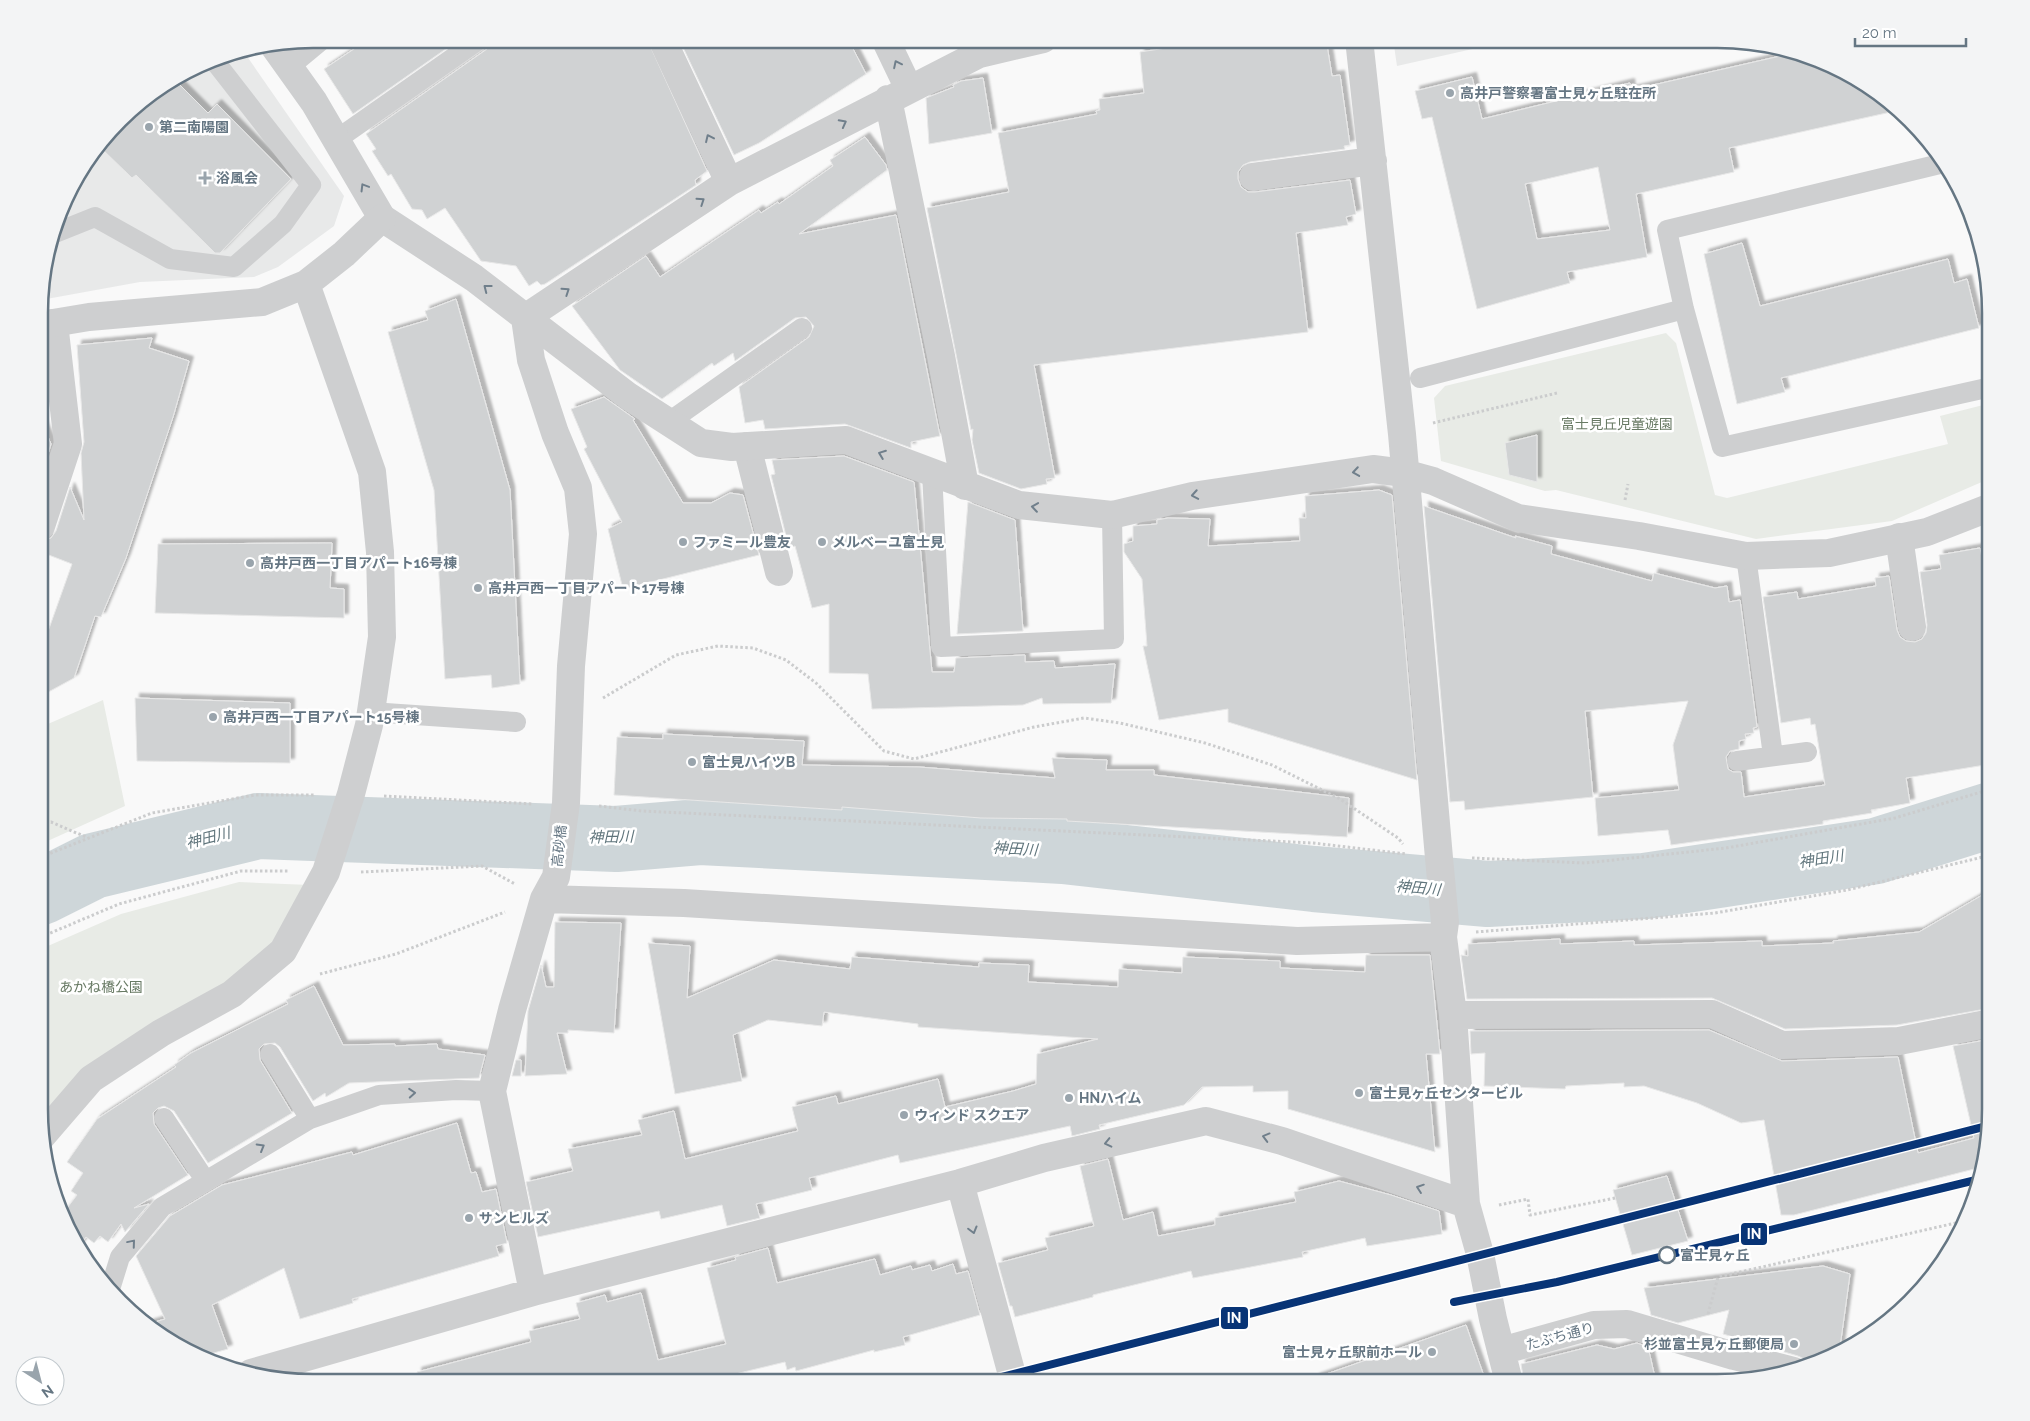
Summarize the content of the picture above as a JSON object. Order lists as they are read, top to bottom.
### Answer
{
  "streets": {
    "street": ["高砂橋", "たぶち通り"]
  },
  "water": ["神田川"],
  "parks": ["富士見丘児童遊園", "あかね橋公園"],
  "places": {
    "other": [
      "高井戸警察署富士見ヶ丘駐在所",
      "第二南陽園",
      "ファミール豊友",
      "メルベーユ富士見",
      "高井戸西一丁目アパート16号棟",
      "高井戸西一丁目アパート17号棟",
      "高井戸西一丁目アパート15号棟",
      "富士見ハイツB",
      "富士見ヶ丘センタービル",
      "HNハイム",
      "ウィンド スクエア",
      "サンヒルズ",
      "富士見ヶ丘",
      "杉並富士見ヶ丘郵便局",
      "富士見ヶ丘駅前ホール"
    ],
    "health": ["浴風会"]
  },
  "lines": ["transit line IN"],
  "scale_bar": "20 m",
  "north": "bottom right"
}
